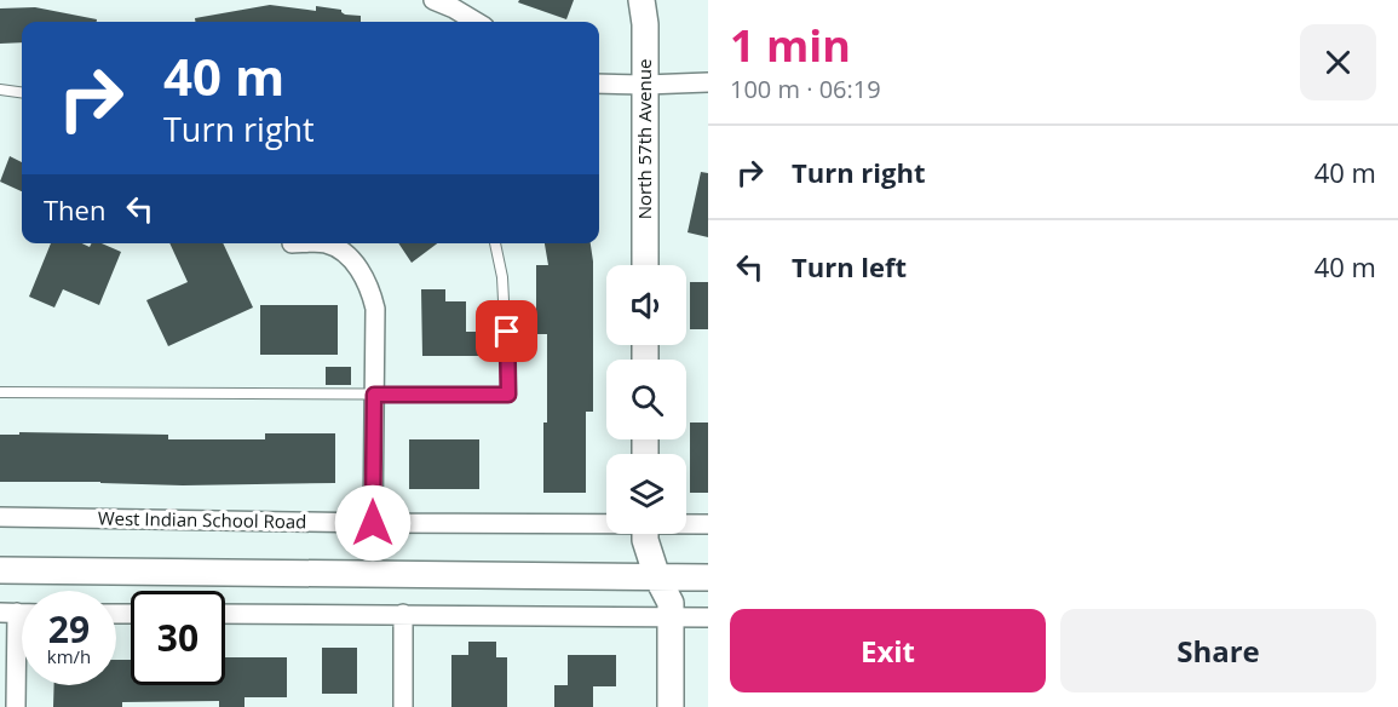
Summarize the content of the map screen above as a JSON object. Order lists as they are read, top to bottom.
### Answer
{
  "streets": {
    "main road": ["North 57th Avenue"],
    "street": ["West Indian School Road"]
  },
  "page": {
    "heading": ["1 min", "100 m · 06:19"],
    "turn": ["40 m", "Turn right"],
    "list": [
      {
        "name": "Turn right",
        "value": "40 m"
      },
      {
        "name": "Turn left",
        "value": "40 m"
      }
    ],
    "then": "Then",
    "speed": "29 km/h",
    "limit": "30",
    "buttons": ["Exit", "Share"]
  }
}
